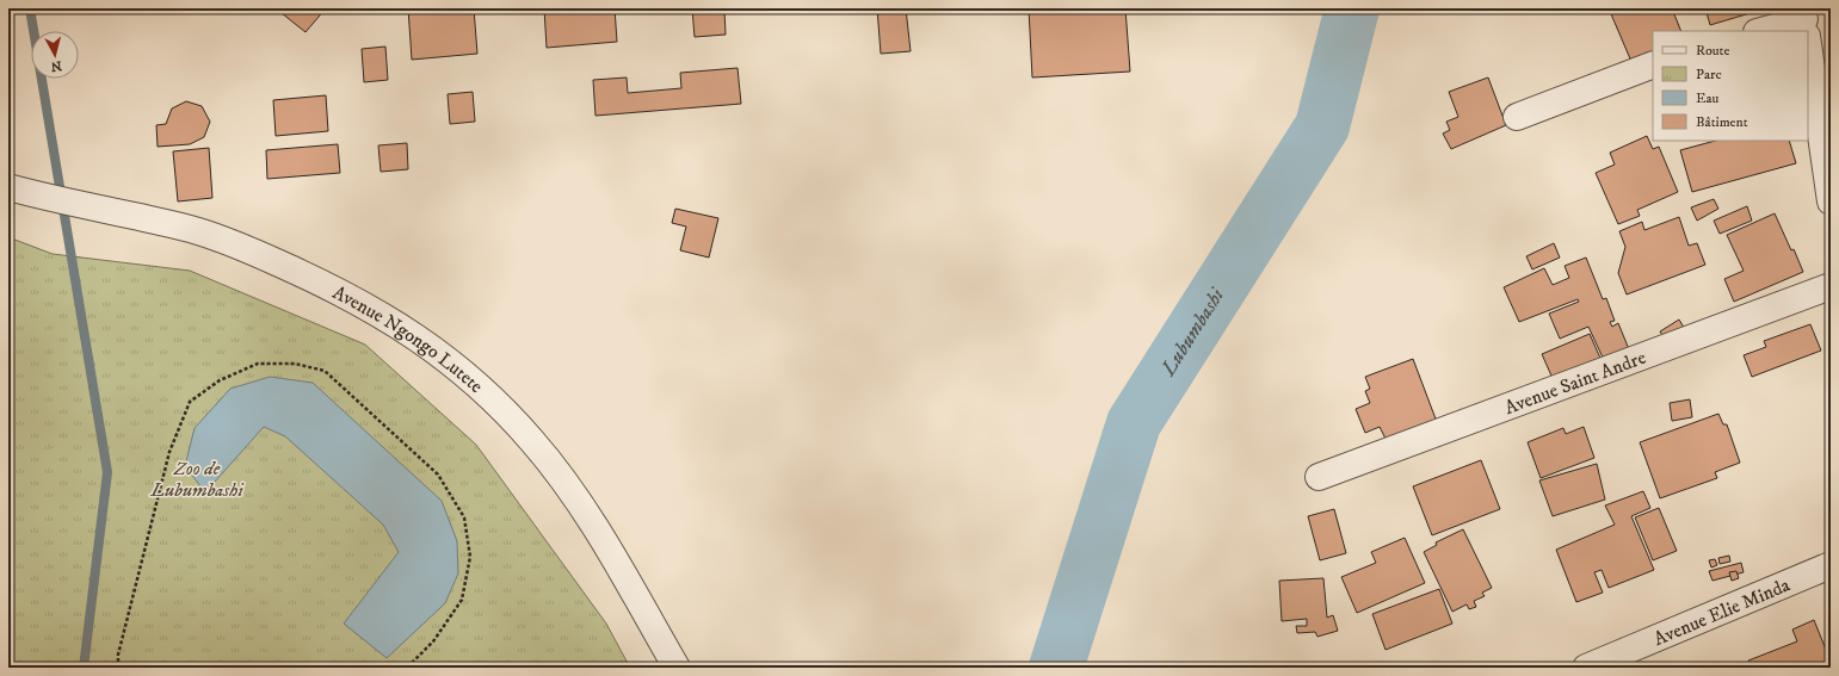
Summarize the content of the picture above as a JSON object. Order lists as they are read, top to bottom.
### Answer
{
  "streets": {
    "street": ["Avenue Ngongo Lutete", "Avenue Saint Andre", "Avenue Elie Minda"]
  },
  "water": ["Lubumbashi"],
  "parks": ["Zoo de Lubumbashi"],
  "legend": [
    "Route",
    "Parc",
    "Eau",
    "Bâtiment"
  ],
  "north": "bottom"
}
